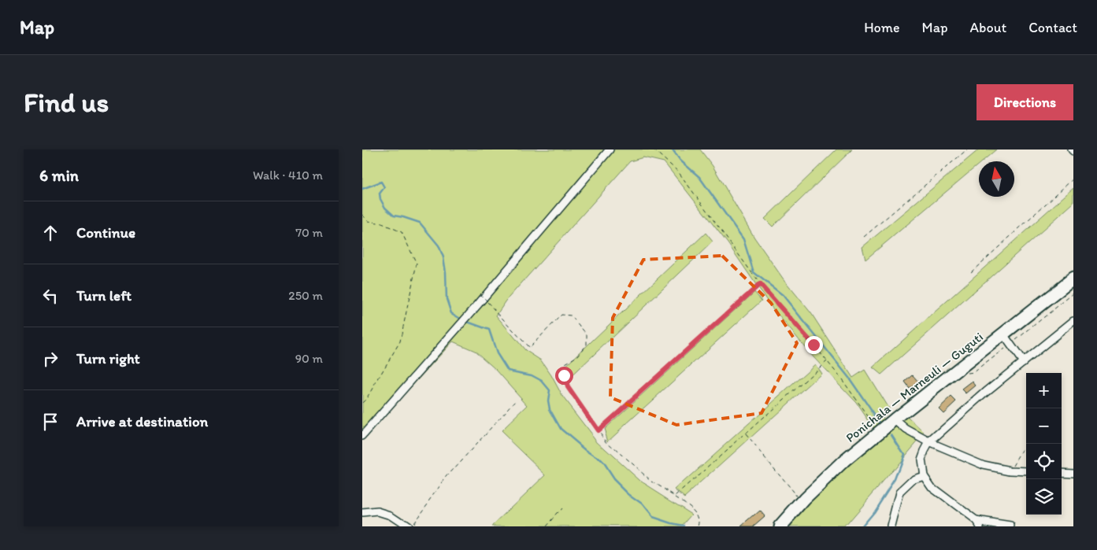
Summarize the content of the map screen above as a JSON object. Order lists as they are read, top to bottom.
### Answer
{
  "streets": {
    "highway": ["Ponichala — Marneuli — Guguti"]
  },
  "north": "top",
  "page": {
    "header": "Map",
    "nav": [
      "Home",
      "Map",
      "About",
      "Contact"
    ],
    "buttons": "Directions",
    "title": "Find us",
    "heading": ["6 min", "Walk · 410 m"],
    "list": [
      ["Continue", "70 m"],
      ["Turn left", "250 m"],
      ["Turn right", "90 m"],
      "Arrive at destination"
    ],
    "map_buttons": ["+", "−"]
  }
}
